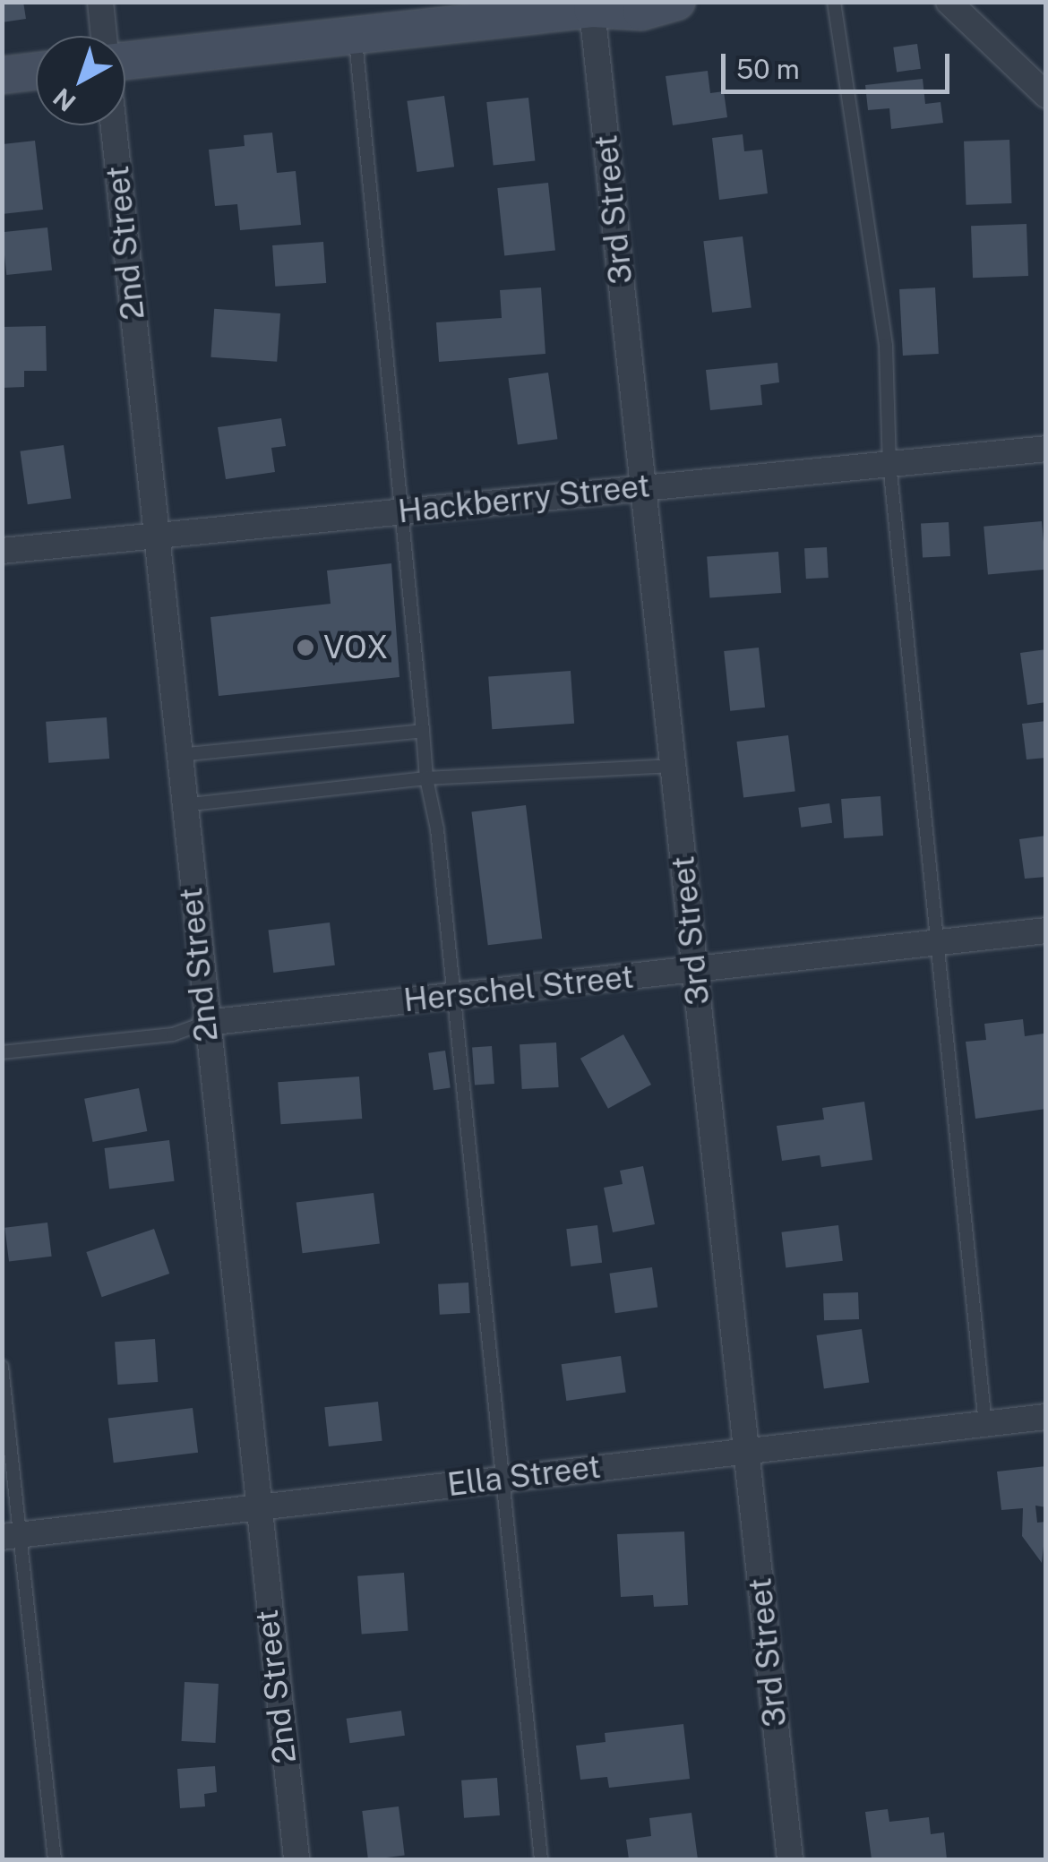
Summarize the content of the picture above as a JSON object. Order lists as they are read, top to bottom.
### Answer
{
  "streets": {
    "street": [
      "3rd Street",
      "2nd Street",
      "Hackberry Street",
      "Herschel Street",
      "Ella Street"
    ]
  },
  "crossings": [
    ["3rd Street", "Hackberry Street"],
    ["3rd Street", "Herschel Street"],
    ["3rd Street", "Ella Street"],
    ["2nd Street", "Hackberry Street"],
    ["2nd Street", "Herschel Street"],
    ["2nd Street", "Ella Street"]
  ],
  "places": ["VOX"],
  "scale_bar": "50 m",
  "north": "bottom left"
}
